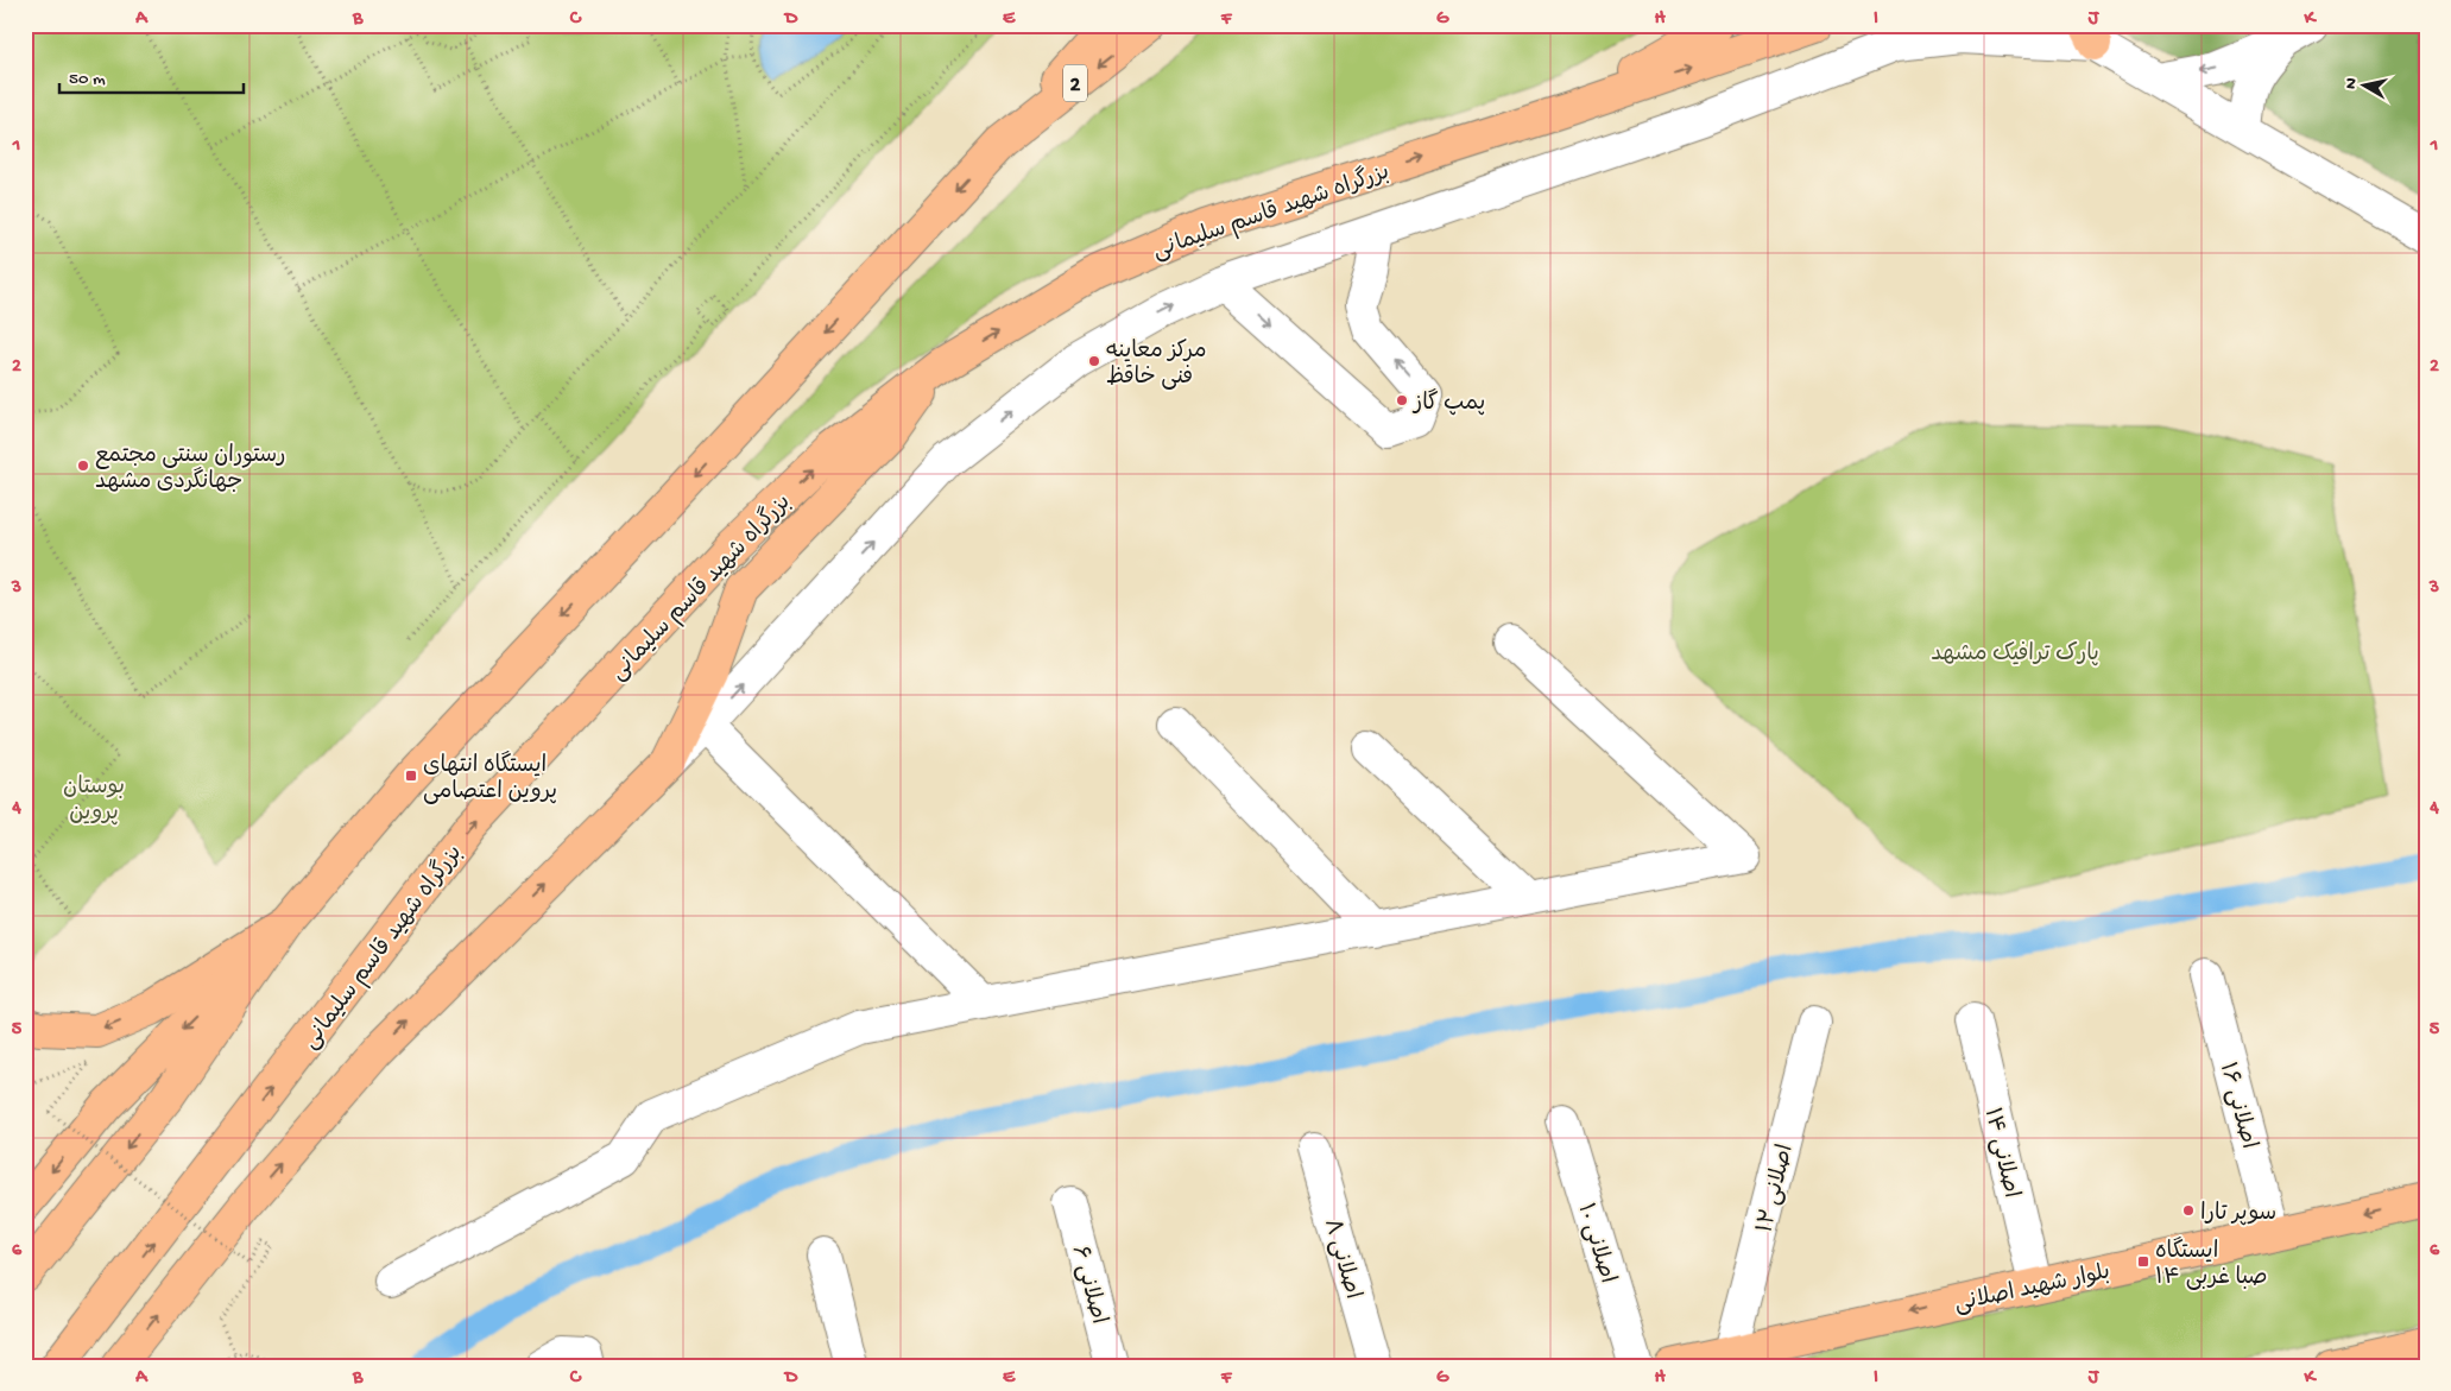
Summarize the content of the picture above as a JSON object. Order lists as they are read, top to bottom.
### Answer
{
  "streets": {
    "main road": ["2", "بزرگراه شهید قاسم سلیمانی", "بلوار شهید اصلانی"],
    "street": [
      "اصلانی ۱۶",
      "اصلانی ۱۴",
      "اصلانی ۱۲",
      "اصلانی ۱۰",
      "اصلانی ۸",
      "اصلانی ۶"
    ]
  },
  "crossings": [
    ["اصلانی ۱۶", "بلوار شهید اصلانی"],
    ["اصلانی ۱۴", "بلوار شهید اصلانی"],
    ["اصلانی ۱۲", "بلوار شهید اصلانی"]
  ],
  "one_way": ["بلوار شهید اصلانی"],
  "parks": ["پارک ترافیک مشهد", "بوستان پروین"],
  "places": {
    "other": [
      "مرکز معاینه فنی خاقظ",
      "پمپ گاز",
      "رستوران سنتی مجتمع جهانگردی مشهد",
      "سوپر تارا"
    ],
    "transit": ["ایستگاه انتهای پروین اعتصامی", "ایستگاه صبا غربی ۱۴"]
  },
  "scale_bar": "50 m",
  "north": "left",
  "grid": {
    "columns": [
      "A",
      "B",
      "C",
      "D",
      "E",
      "F",
      "G",
      "H",
      "I",
      "J",
      "K"
    ],
    "rows": [
      "1",
      "2",
      "3",
      "4",
      "5",
      "6"
    ]
  }
}
